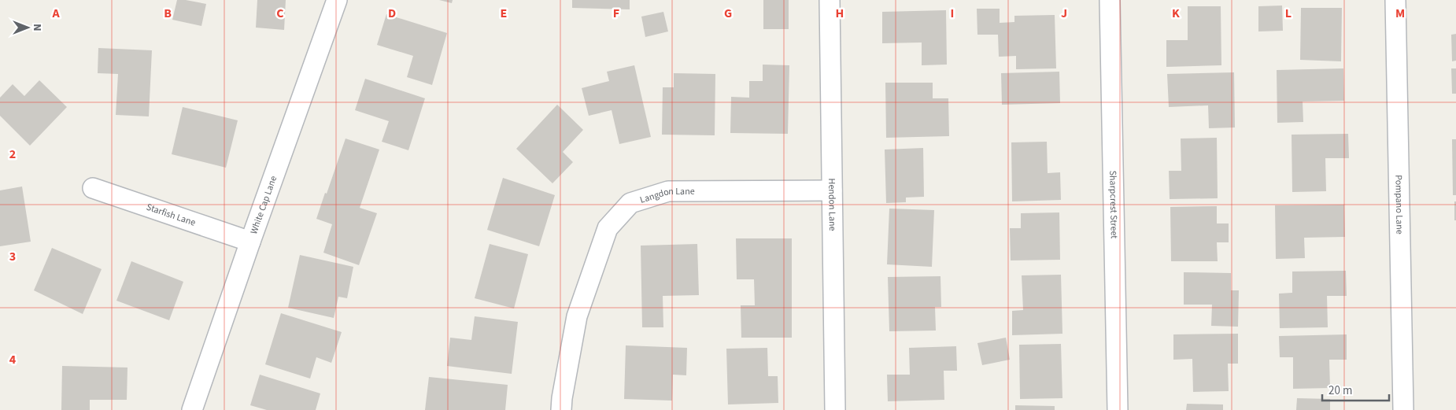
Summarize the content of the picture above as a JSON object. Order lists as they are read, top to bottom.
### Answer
{
  "streets": {
    "street": [
      "Langdon Lane",
      "White Cap Lane",
      "Sharpcrest Street",
      "Pompano Lane",
      "Hendon Lane",
      "Starfish Lane"
    ]
  },
  "crossings": [
    ["Langdon Lane", "Hendon Lane"],
    ["White Cap Lane", "Starfish Lane"]
  ],
  "scale_bar": "20 m",
  "north": "right",
  "grid": {
    "columns": [
      "A",
      "B",
      "C",
      "D",
      "E",
      "F",
      "G",
      "H",
      "I",
      "J",
      "K",
      "L",
      "M"
    ],
    "rows": ["2", "3", "4"]
  }
}
